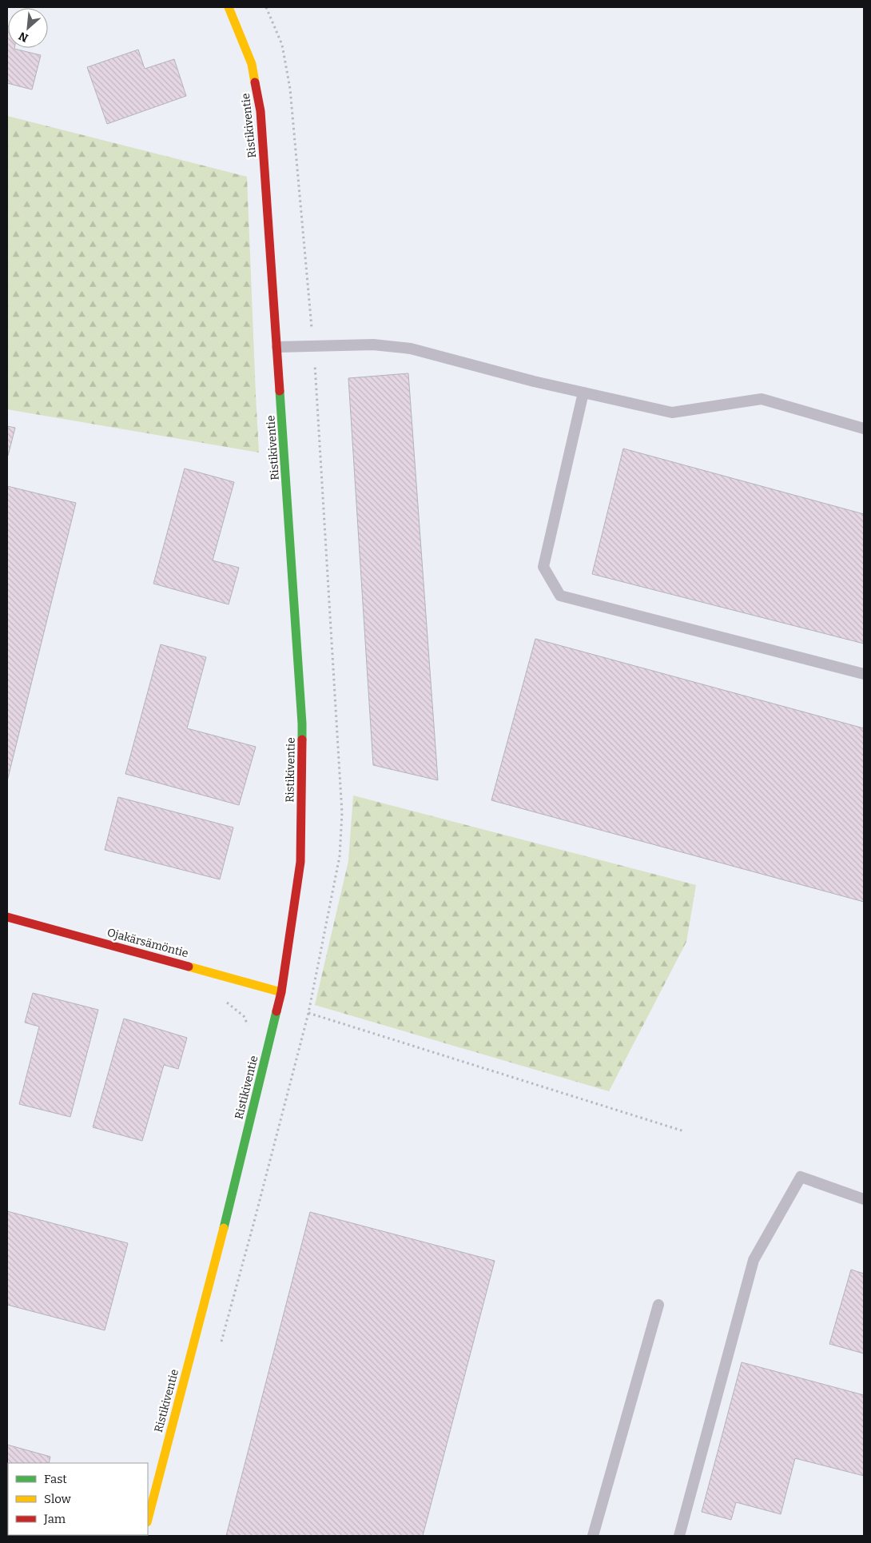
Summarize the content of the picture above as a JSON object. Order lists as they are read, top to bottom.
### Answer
{
  "streets": {
    "street": ["Ristikiventie", "Ojakärsämöntie"]
  },
  "crossings": [
    ["Ristikiventie", "Ojakärsämöntie"]
  ],
  "legend": ["Fast", "Slow", "Jam"],
  "north": "bottom left"
}
